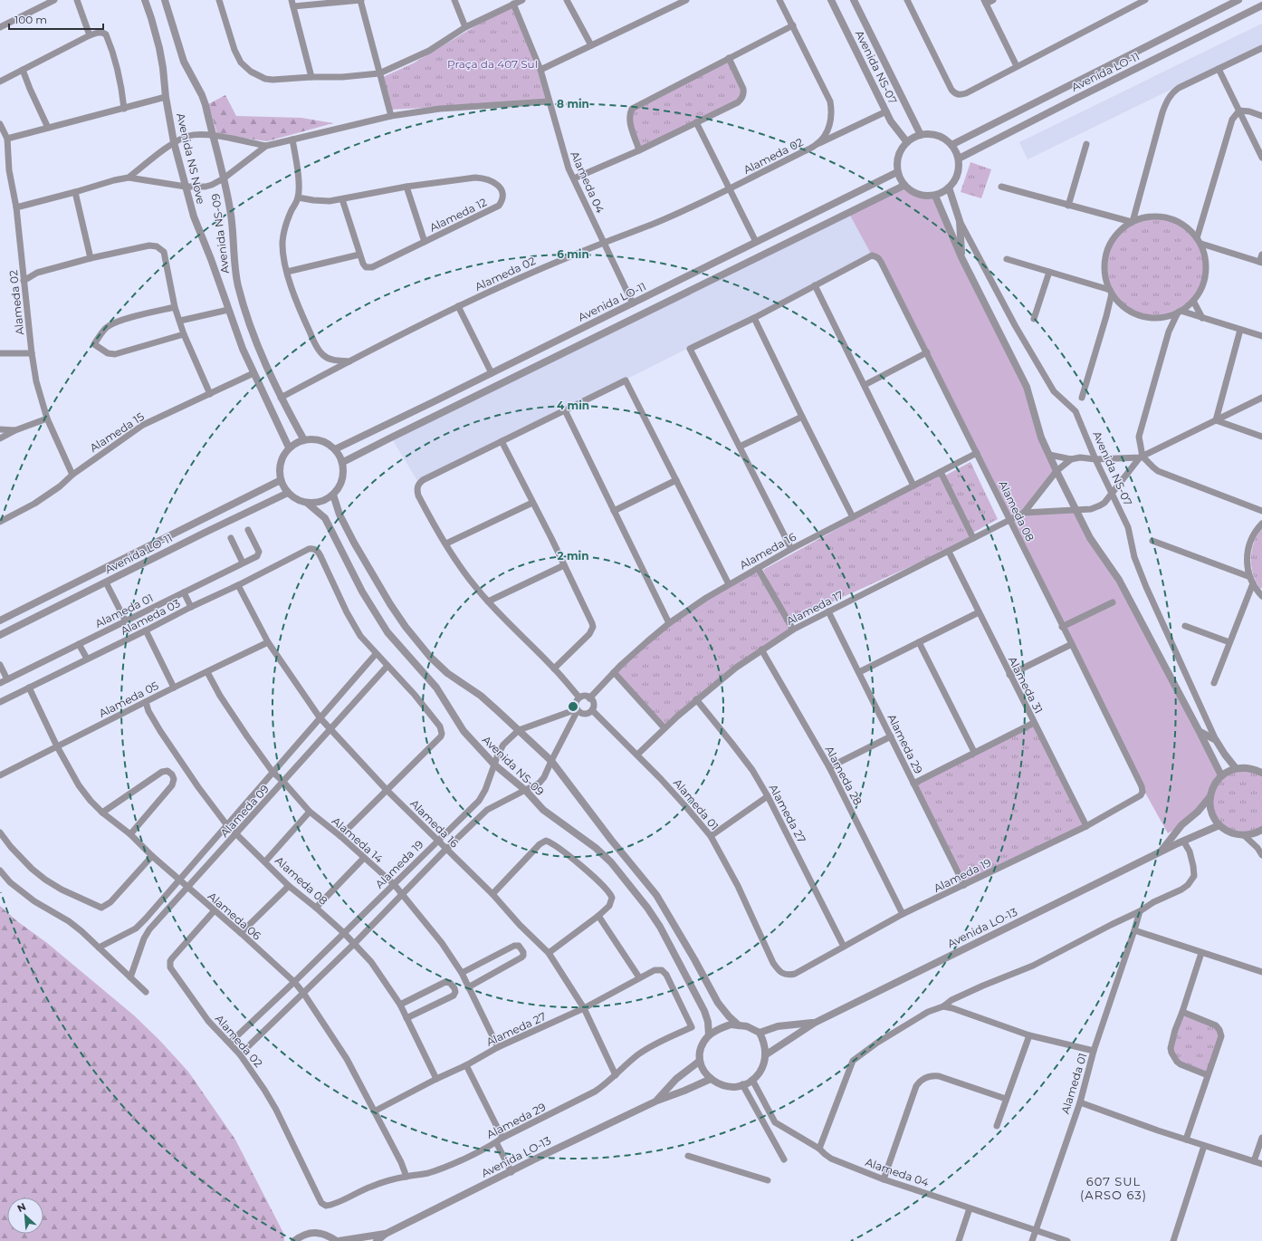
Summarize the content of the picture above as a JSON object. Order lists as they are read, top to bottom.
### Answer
{
  "streets": {
    "street": [
      "Avenida NS-07",
      "Avenida LO-11",
      "Alameda 02",
      "Avenida NS Nove",
      "Alameda 04",
      "Alameda 12",
      "Avenida NS-09",
      "Alameda 15",
      "Alameda 08",
      "Alameda 16",
      "Alameda 17",
      "Alameda 01",
      "Alameda 03",
      "Alameda 31",
      "Alameda 05",
      "Alameda 29",
      "Alameda 28",
      "Alameda 09",
      "Alameda 27",
      "Alameda 14",
      "Alameda 19",
      "Alameda 06",
      "Avenida LO-13"
    ]
  },
  "crossings": [
    ["Avenida NS-07", "Avenida LO-11"],
    ["Avenida LO-11", "Avenida NS Nove"],
    ["Avenida LO-11", "Alameda 04"],
    ["Avenida LO-11", "Avenida NS-09"],
    ["Alameda 02", "Alameda 04"],
    ["Alameda 02", "Alameda 12"],
    ["Alameda 02", "Alameda 15"],
    ["Alameda 02", "Alameda 29"],
    ["Alameda 02", "Alameda 19"],
    ["Alameda 02", "Alameda 06"],
    ["Avenida NS Nove", "Avenida NS-09"],
    ["Avenida NS Nove", "Alameda 15"],
    ["Alameda 04", "Alameda 01"],
    ["Avenida NS-09", "Alameda 19"],
    ["Avenida NS-09", "Avenida LO-13"],
    ["Alameda 08", "Alameda 16"],
    ["Alameda 08", "Alameda 17"],
    ["Alameda 08", "Alameda 05"],
    ["Alameda 08", "Alameda 09"],
    ["Alameda 08", "Alameda 27"],
    ["Alameda 08", "Alameda 19"],
    ["Alameda 16", "Alameda 01"],
    ["Alameda 16", "Alameda 03"],
    ["Alameda 16", "Alameda 05"],
    ["Alameda 16", "Alameda 29"],
    ["Alameda 16", "Alameda 09"],
    ["Alameda 16", "Alameda 27"],
    ["Alameda 16", "Alameda 19"],
    ["Alameda 17", "Alameda 01"],
    ["Alameda 17", "Alameda 31"],
    ["Alameda 17", "Alameda 29"],
    ["Alameda 17", "Alameda 28"],
    ["Alameda 17", "Alameda 27"],
    ["Alameda 01", "Alameda 19"],
    ["Alameda 03", "Alameda 09"],
    ["Alameda 03", "Alameda 06"],
    ["Alameda 31", "Alameda 19"],
    ["Alameda 05", "Alameda 14"],
    ["Alameda 05", "Alameda 06"],
    ["Alameda 29", "Alameda 27"],
    ["Alameda 29", "Alameda 19"],
    ["Alameda 29", "Alameda 06"],
    ["Alameda 28", "Alameda 19"],
    ["Alameda 09", "Alameda 14"],
    ["Alameda 09", "Alameda 06"],
    ["Alameda 27", "Alameda 14"],
    ["Alameda 27", "Alameda 19"],
    ["Alameda 27", "Alameda 06"],
    ["Alameda 14", "Alameda 19"],
    ["Alameda 19", "Alameda 06"]
  ],
  "districts": ["607 SUL (ARSO 63)"],
  "parks": ["Praça da 407 Sul"],
  "scale_bar": "100 m",
  "north": "top left",
  "rings": [
    "8 min",
    "6 min",
    "4 min",
    "2 min"
  ]
}
